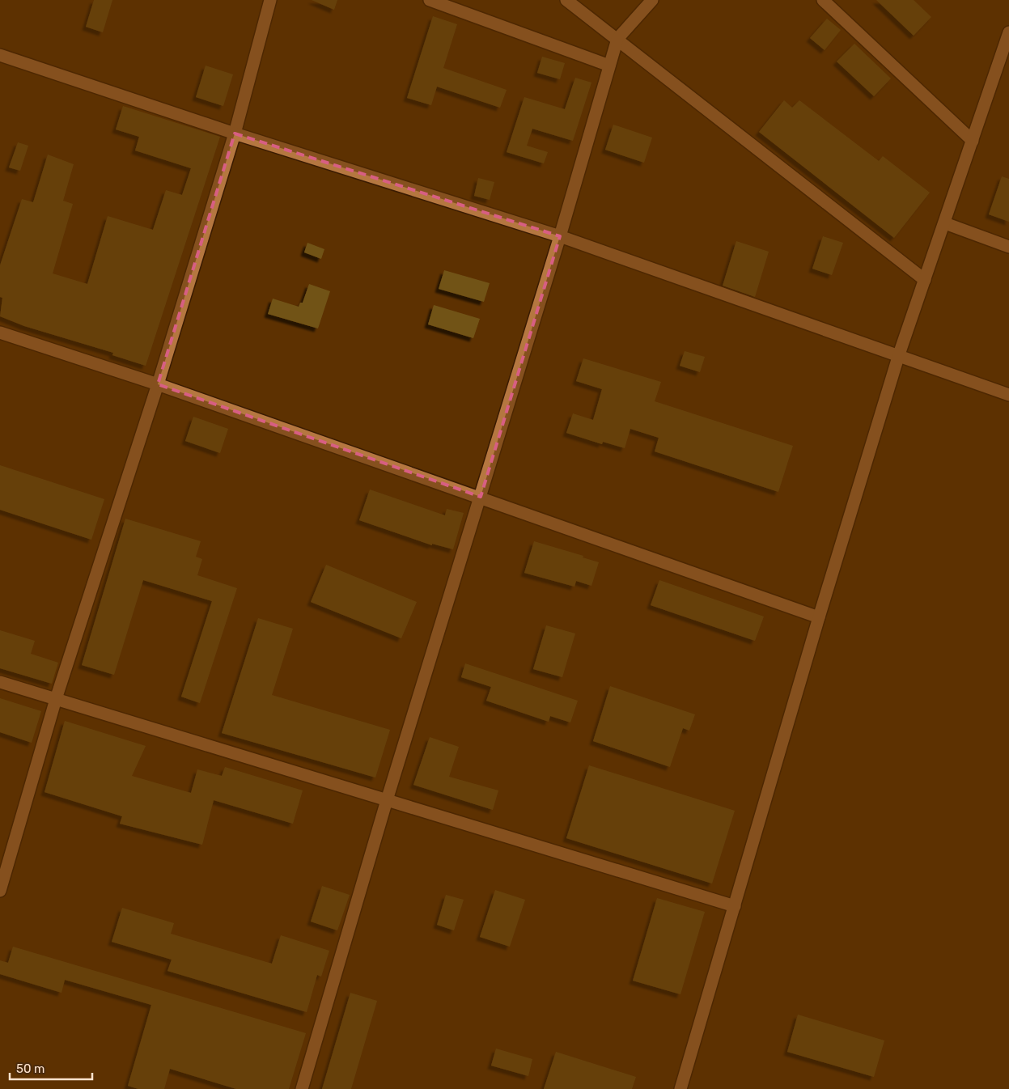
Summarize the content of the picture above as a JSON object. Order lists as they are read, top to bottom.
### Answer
{
  "scale_bar": "50 m"
}
